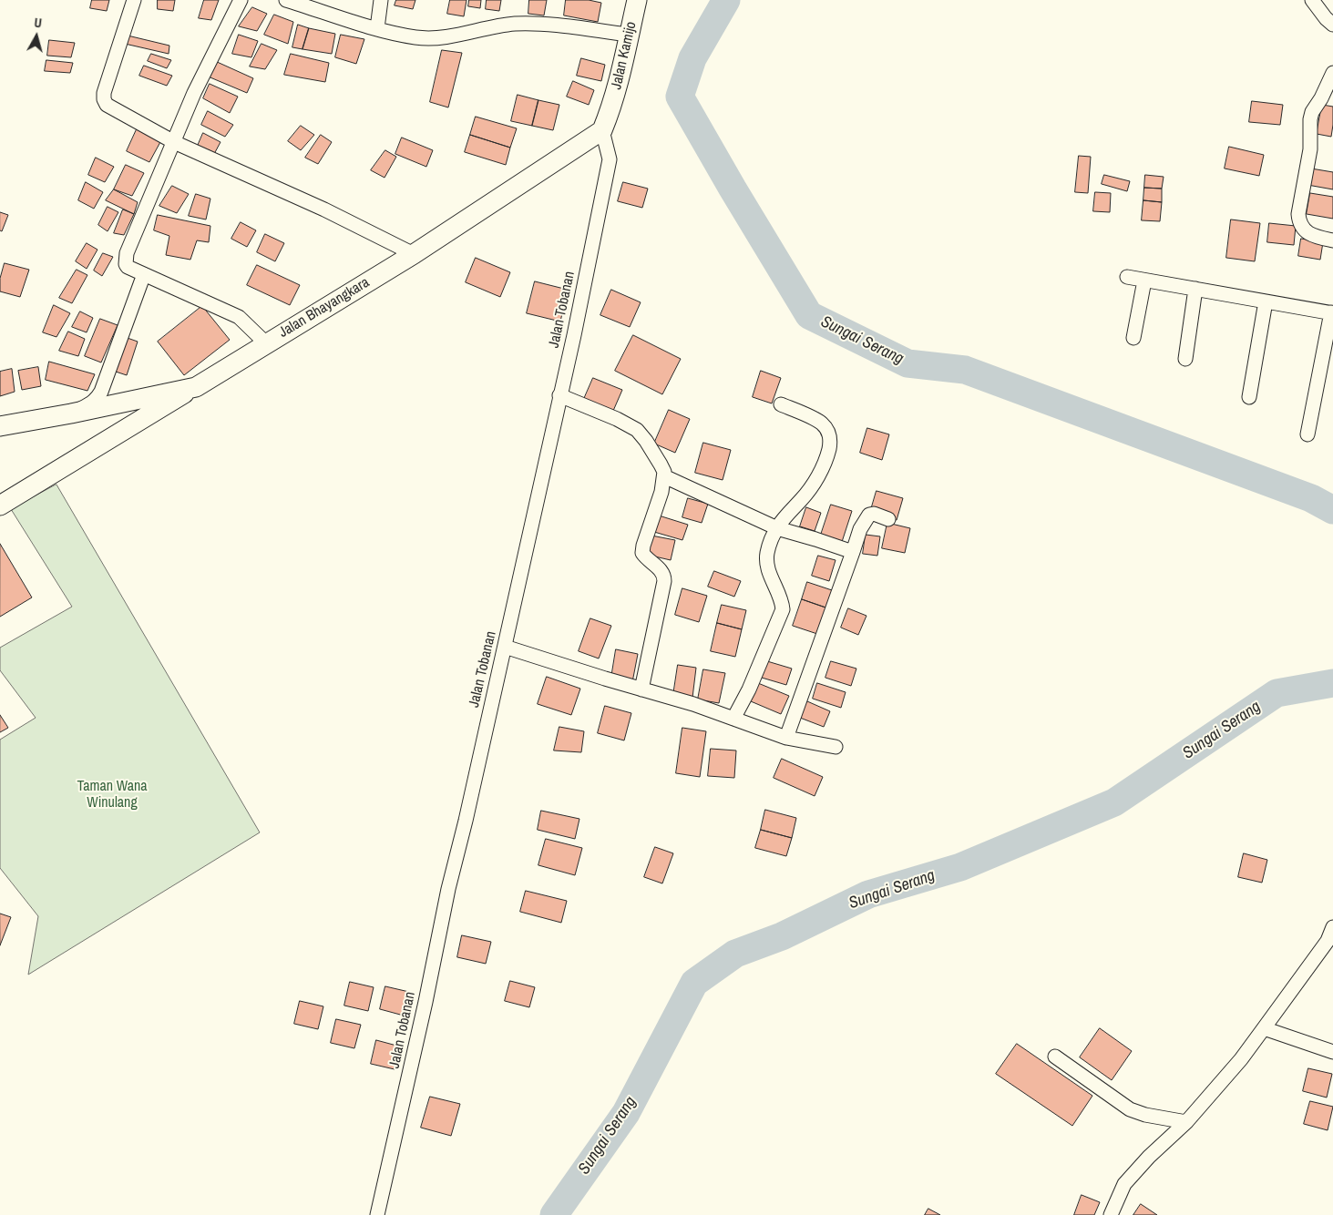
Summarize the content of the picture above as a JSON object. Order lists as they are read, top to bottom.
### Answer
{
  "streets": {
    "main road": ["Jalan Kamijo", "Jalan Bhayangkara"],
    "street": ["Jalan Tobanan"]
  },
  "crossings": [
    ["Jalan Kamijo", "Jalan Bhayangkara"],
    ["Jalan Kamijo", "Jalan Tobanan"],
    ["Jalan Bhayangkara", "Jalan Tobanan"]
  ],
  "water": ["Sungai Serang"],
  "parks": ["Taman Wana Winulang"],
  "north": "top"
}
